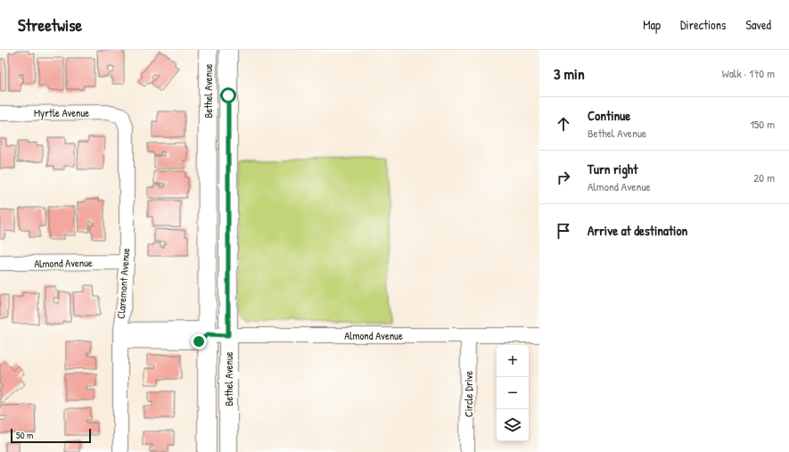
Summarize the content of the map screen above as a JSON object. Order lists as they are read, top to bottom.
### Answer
{
  "streets": {
    "main road": ["Bethel Avenue"],
    "street": [
      "Myrtle Avenue",
      "Almond Avenue",
      "Claremont Avenue",
      "Circle Drive"
    ]
  },
  "crossings": [
    ["Bethel Avenue", "Almond Avenue"],
    ["Myrtle Avenue", "Claremont Avenue"],
    ["Almond Avenue", "Claremont Avenue"],
    ["Almond Avenue", "Circle Drive"]
  ],
  "scale_bar": "50 m",
  "page": {
    "header": "Streetwise",
    "nav": ["Map", "Directions", "Saved"],
    "heading": ["3 min", "Walk · 170 m"],
    "list": [
      ["Continue", "Bethel Avenue", "150 m"],
      ["Turn right", "Almond Avenue", "20 m"],
      "Arrive at destination"
    ],
    "map_buttons": ["+", "−"],
    "scale": "50 m"
  }
}
